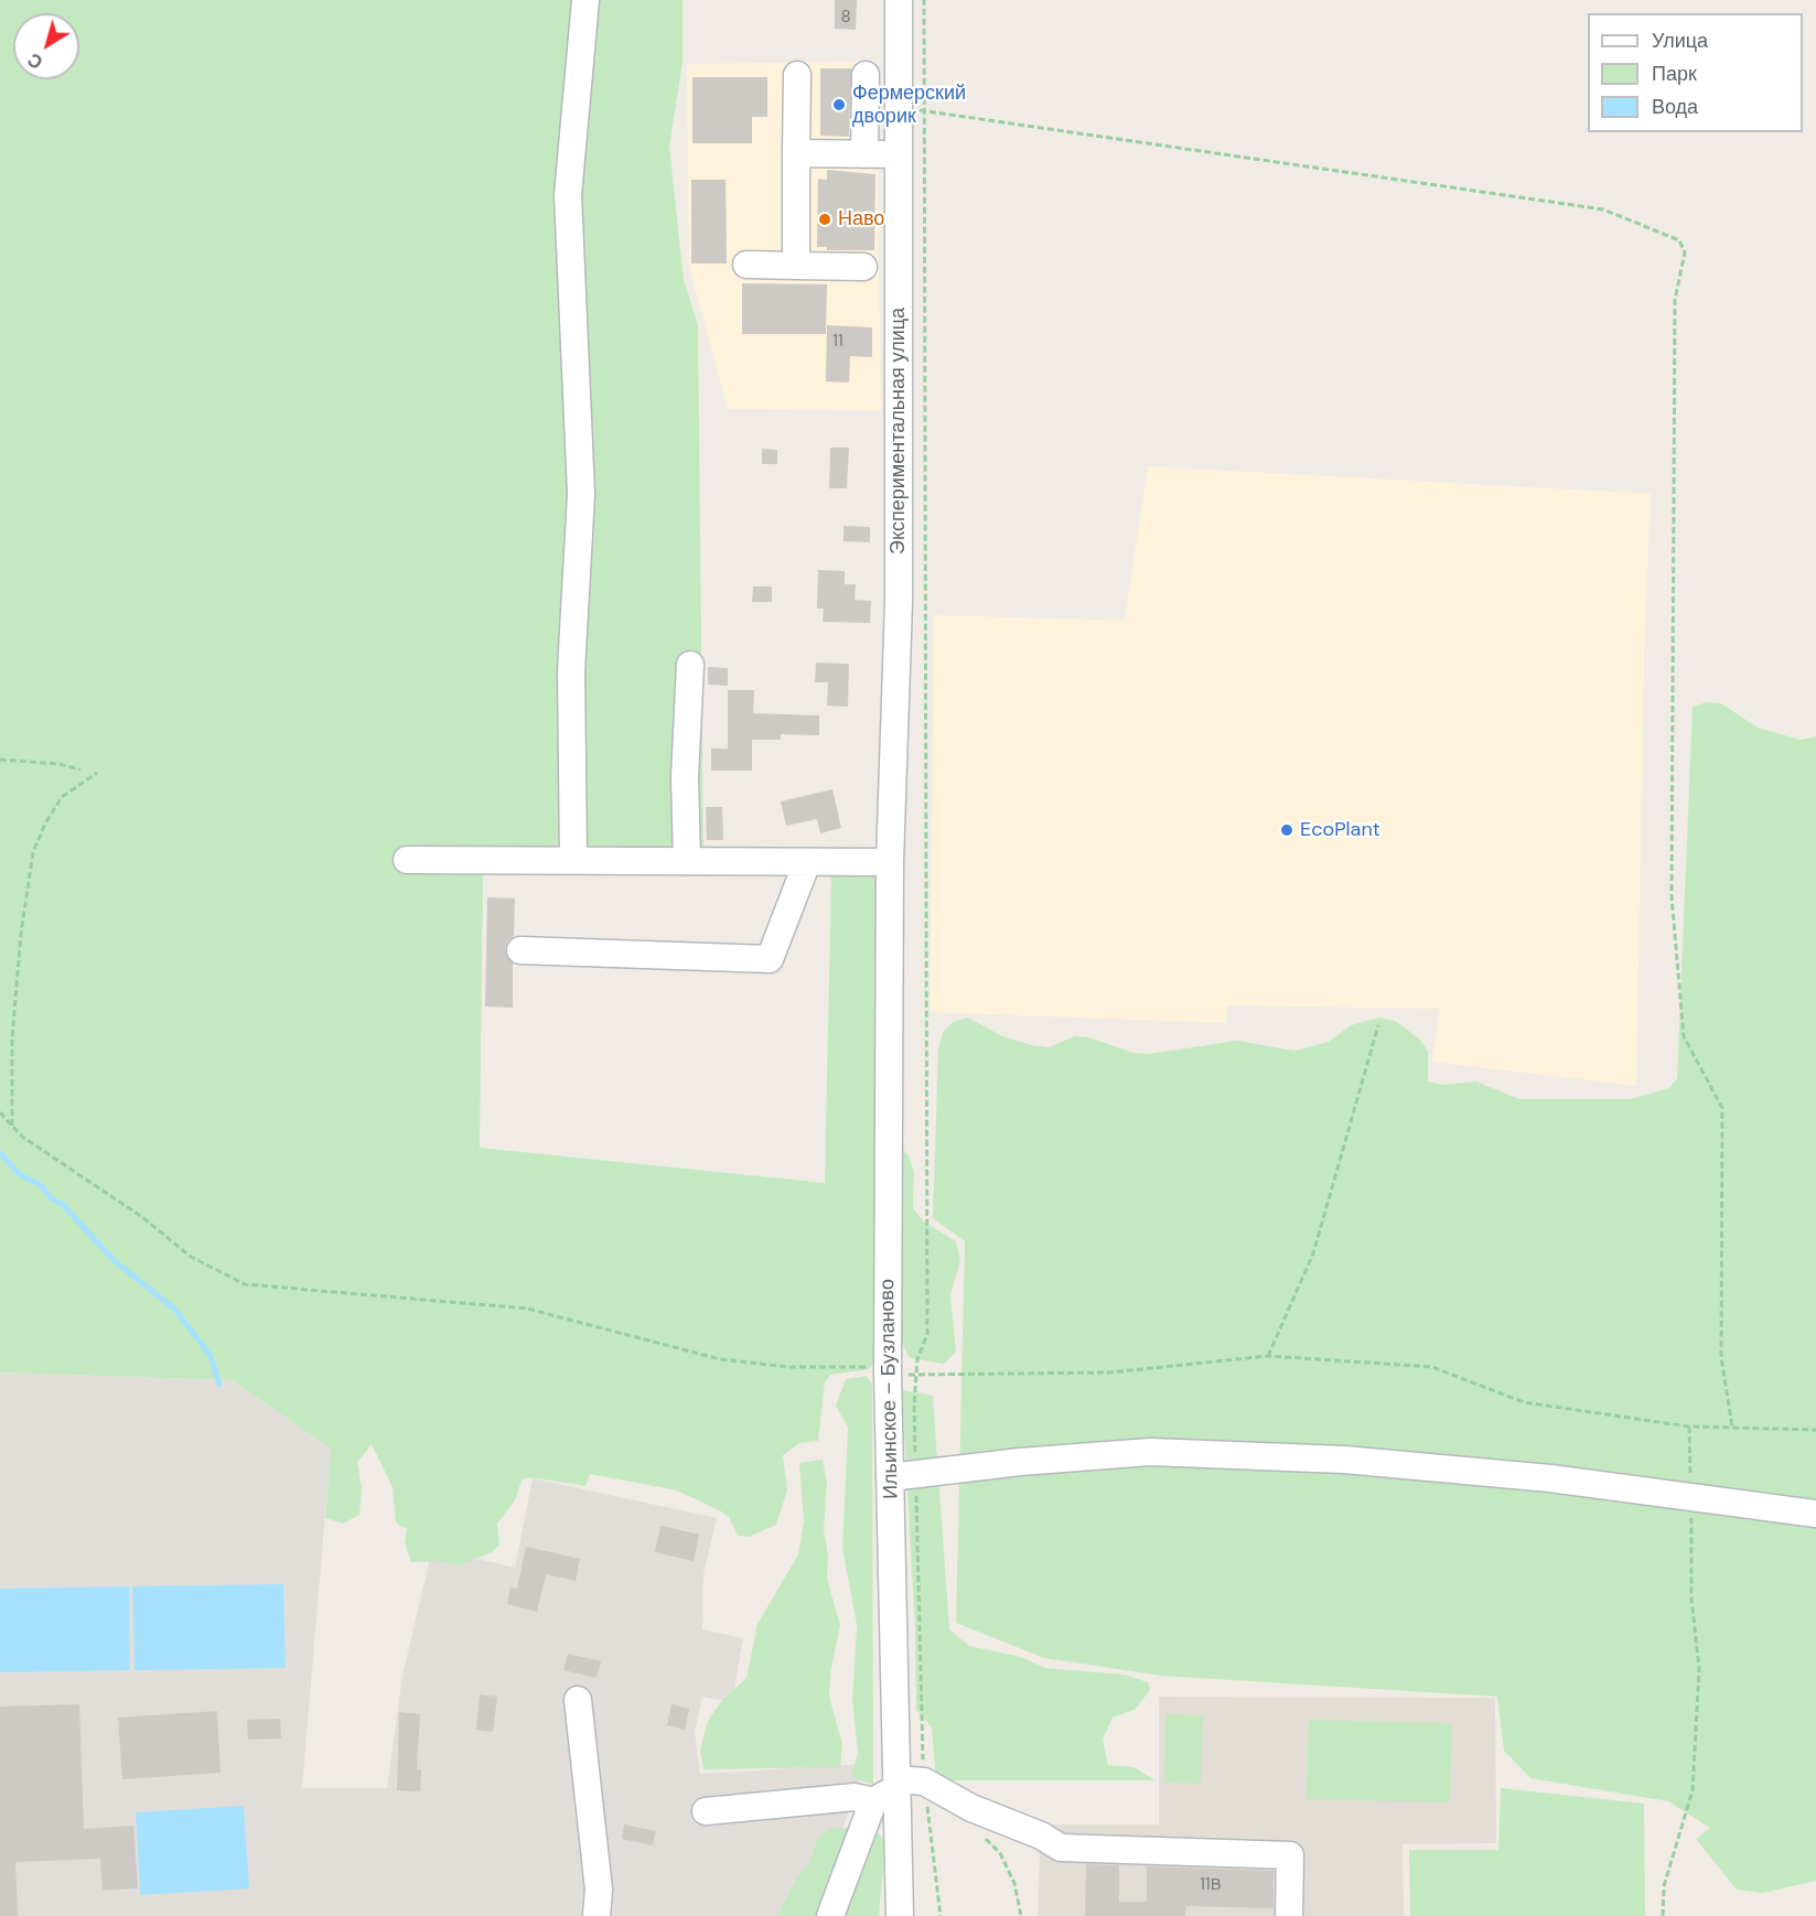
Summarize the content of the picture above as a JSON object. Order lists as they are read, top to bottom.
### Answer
{
  "streets": {
    "street": ["Экспериментальная улица", "Ильинское – Бузланово"]
  },
  "crossings": [
    ["Экспериментальная улица", "Ильинское – Бузланово"]
  ],
  "places": ["Фермерский дворик", "Наво", "EcoPlant"],
  "house_numbers": ["8", "11", "11В"],
  "legend": ["Улица", "Парк", "Вода"],
  "north": "bottom left"
}
